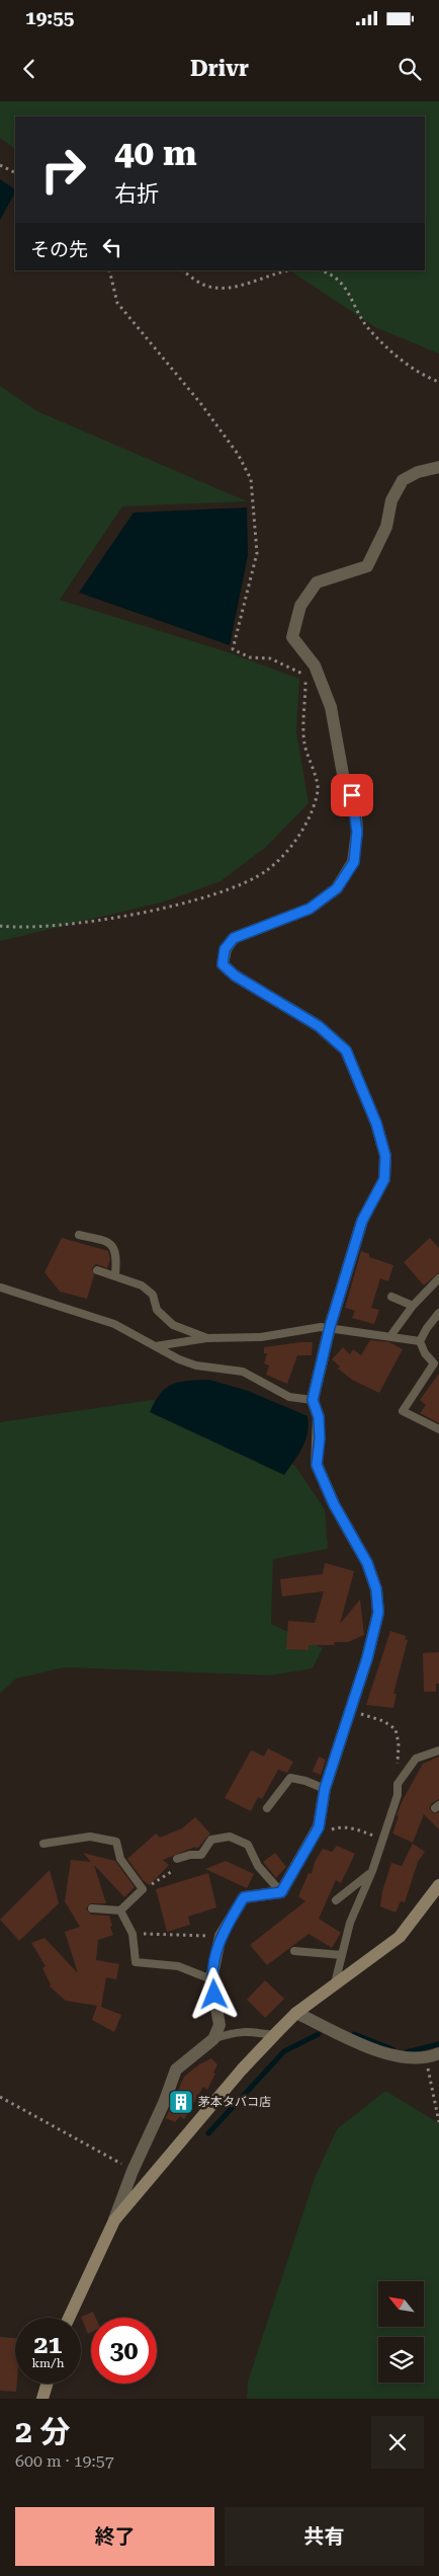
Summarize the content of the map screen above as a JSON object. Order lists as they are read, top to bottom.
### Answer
{
  "places": {
    "building": ["茅本タバコ店"]
  },
  "north": "top left",
  "page": {
    "status": "19:55",
    "header": "Drivr",
    "turn": ["40 m", "右折"],
    "then": "その先",
    "speed": "21 km/h",
    "limit": "30",
    "heading": ["2 分", "600 m · 19:57"],
    "buttons": ["終了", "共有"]
  }
}
